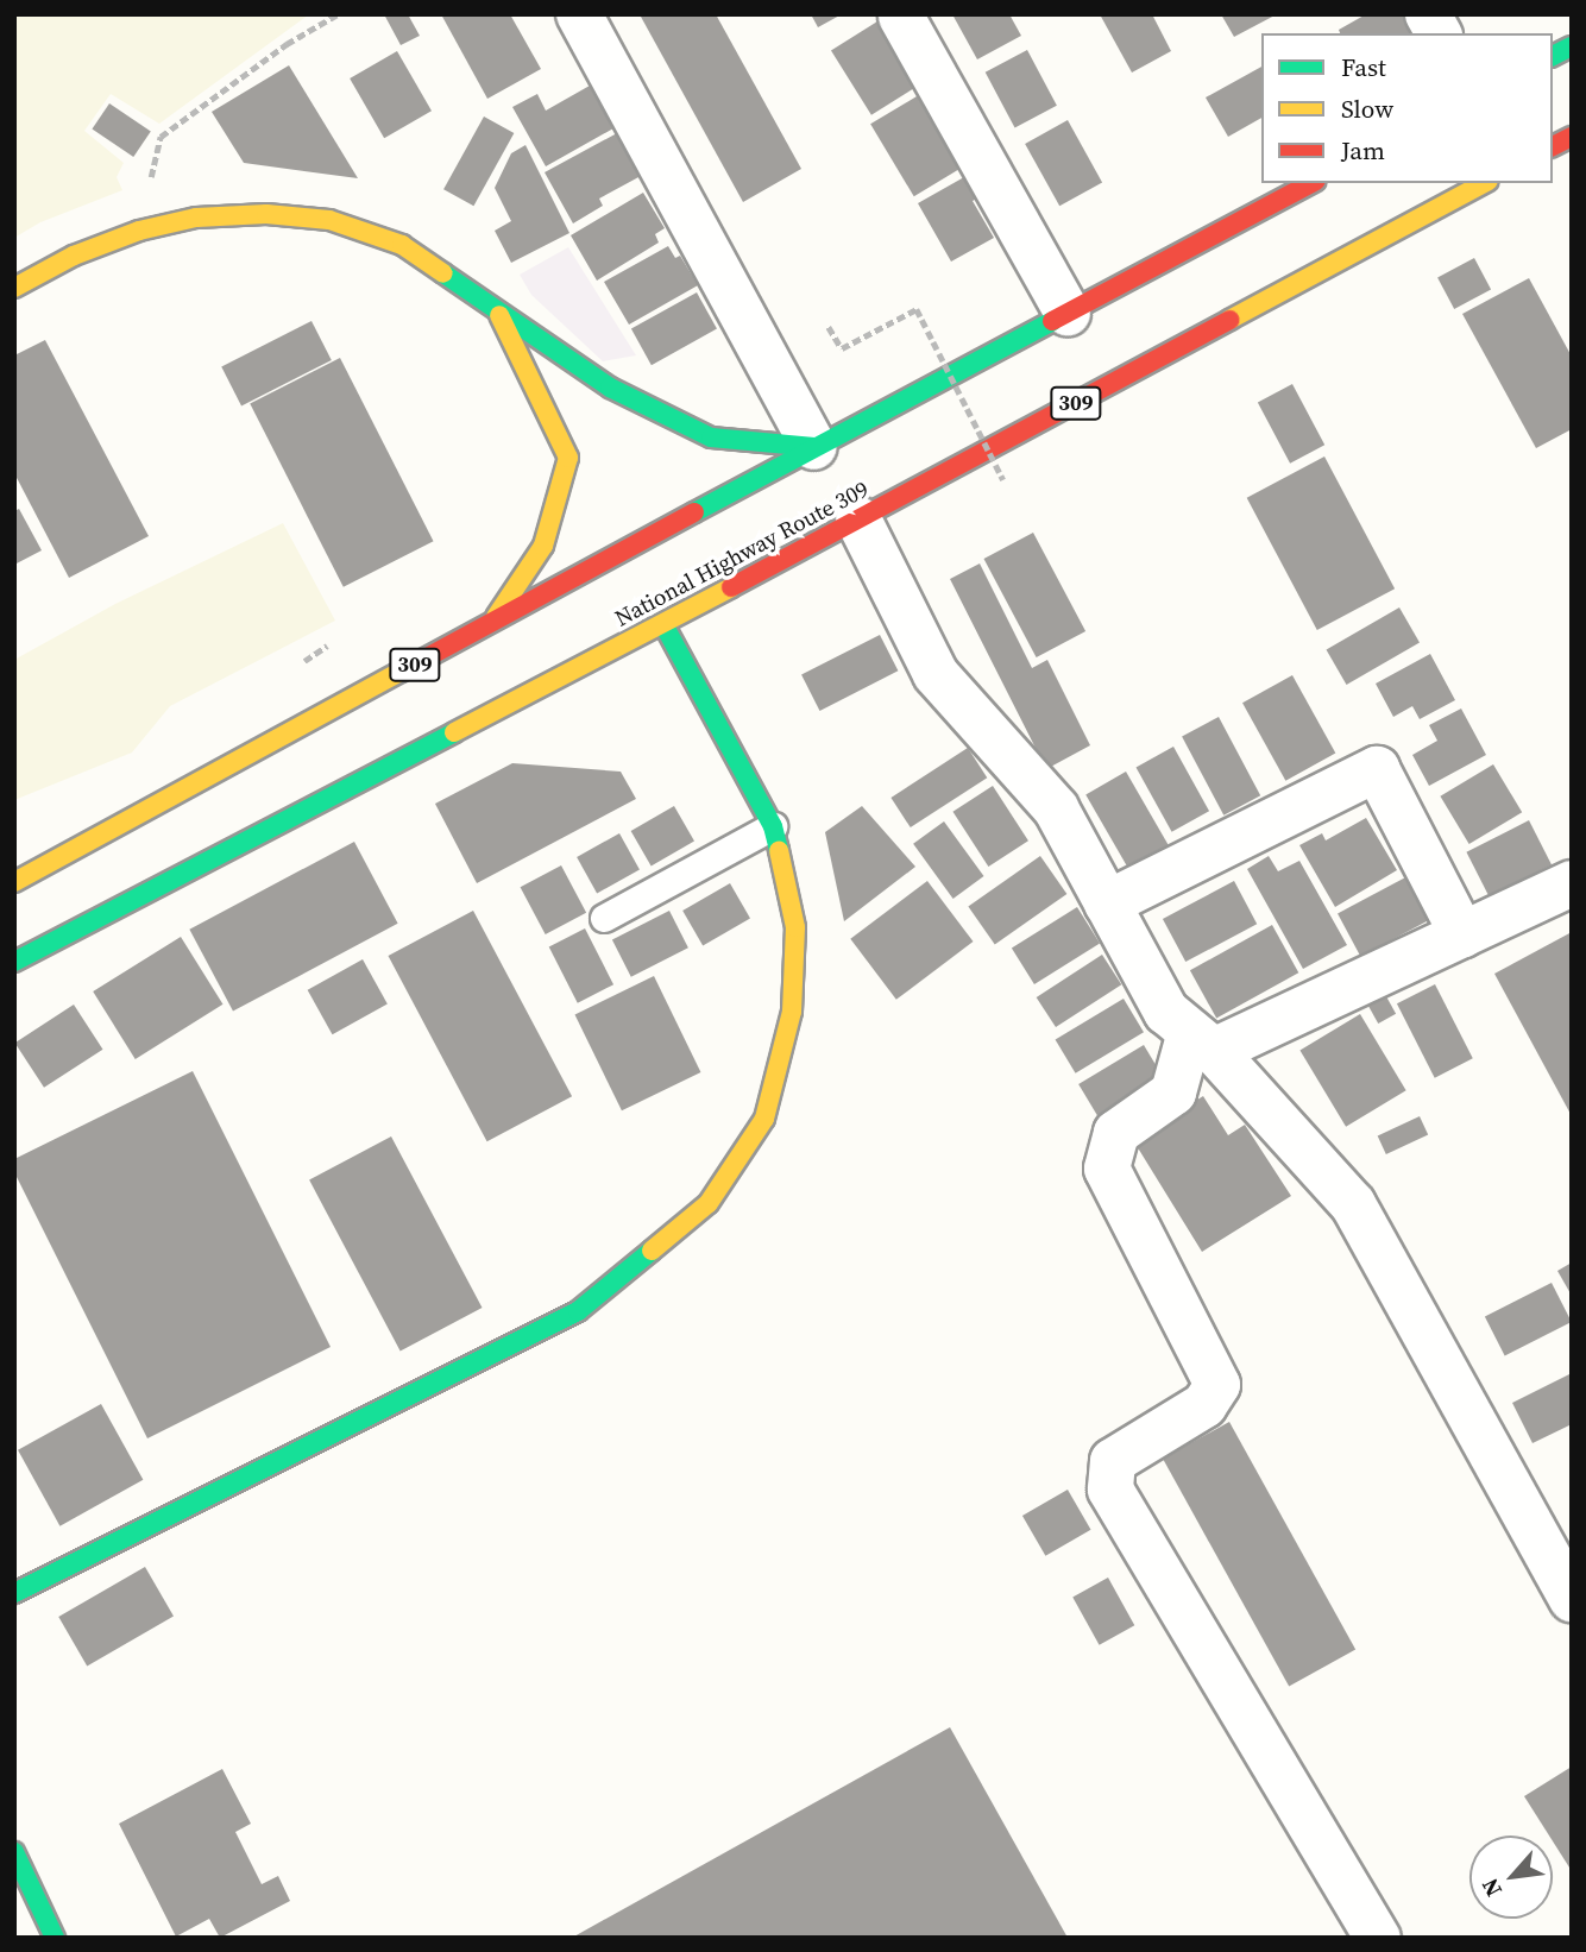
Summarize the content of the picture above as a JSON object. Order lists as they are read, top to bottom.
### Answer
{
  "streets": {
    "main road": ["309", "National Highway Route 309"]
  },
  "legend": ["Fast", "Slow", "Jam"],
  "north": "bottom left"
}
